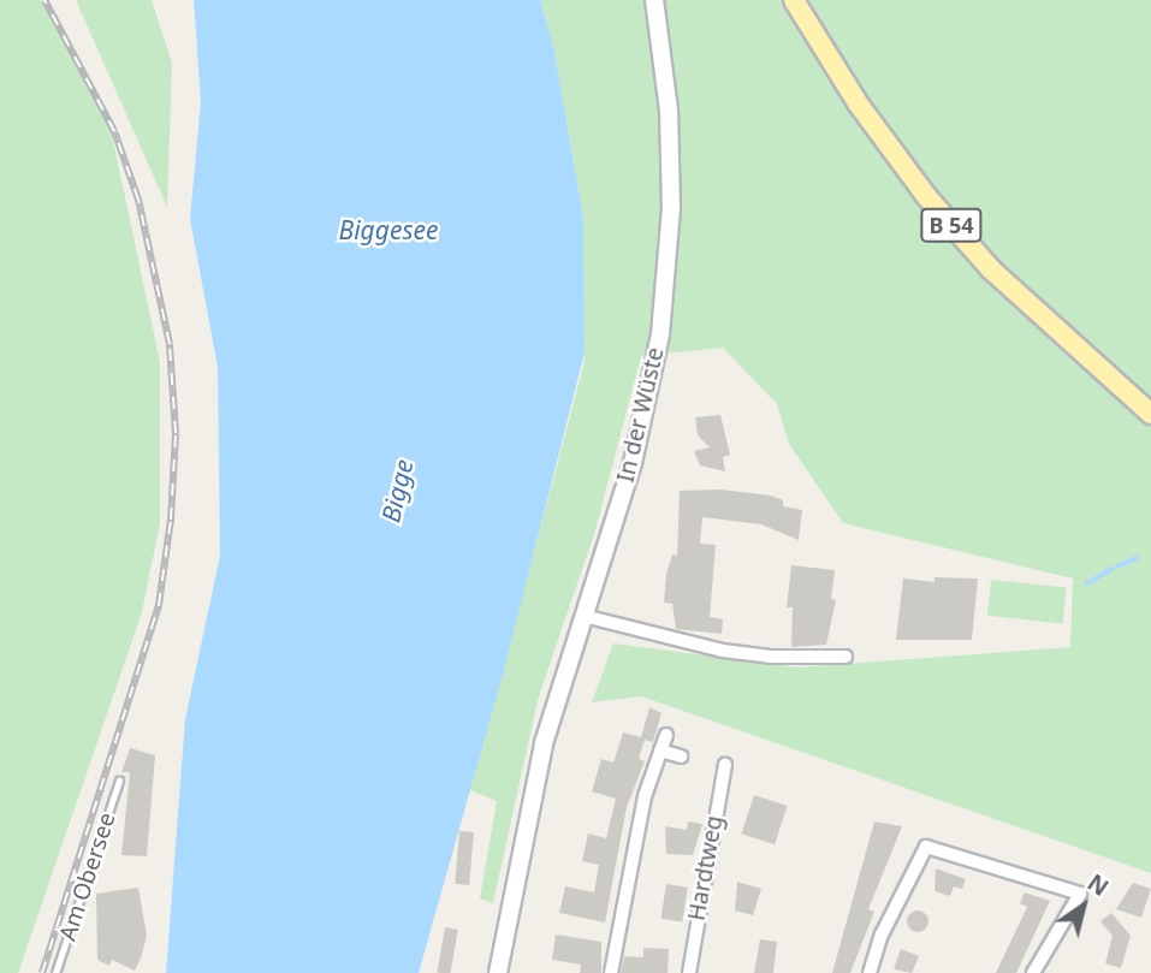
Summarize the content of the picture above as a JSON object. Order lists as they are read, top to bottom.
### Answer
{
  "streets": {
    "main road": ["B 54", "In der Wüste"],
    "street": ["Hardtweg"],
    "lane": ["Am Obersee"]
  },
  "water": ["Biggesee", "Bigge"],
  "north": "top right"
}
